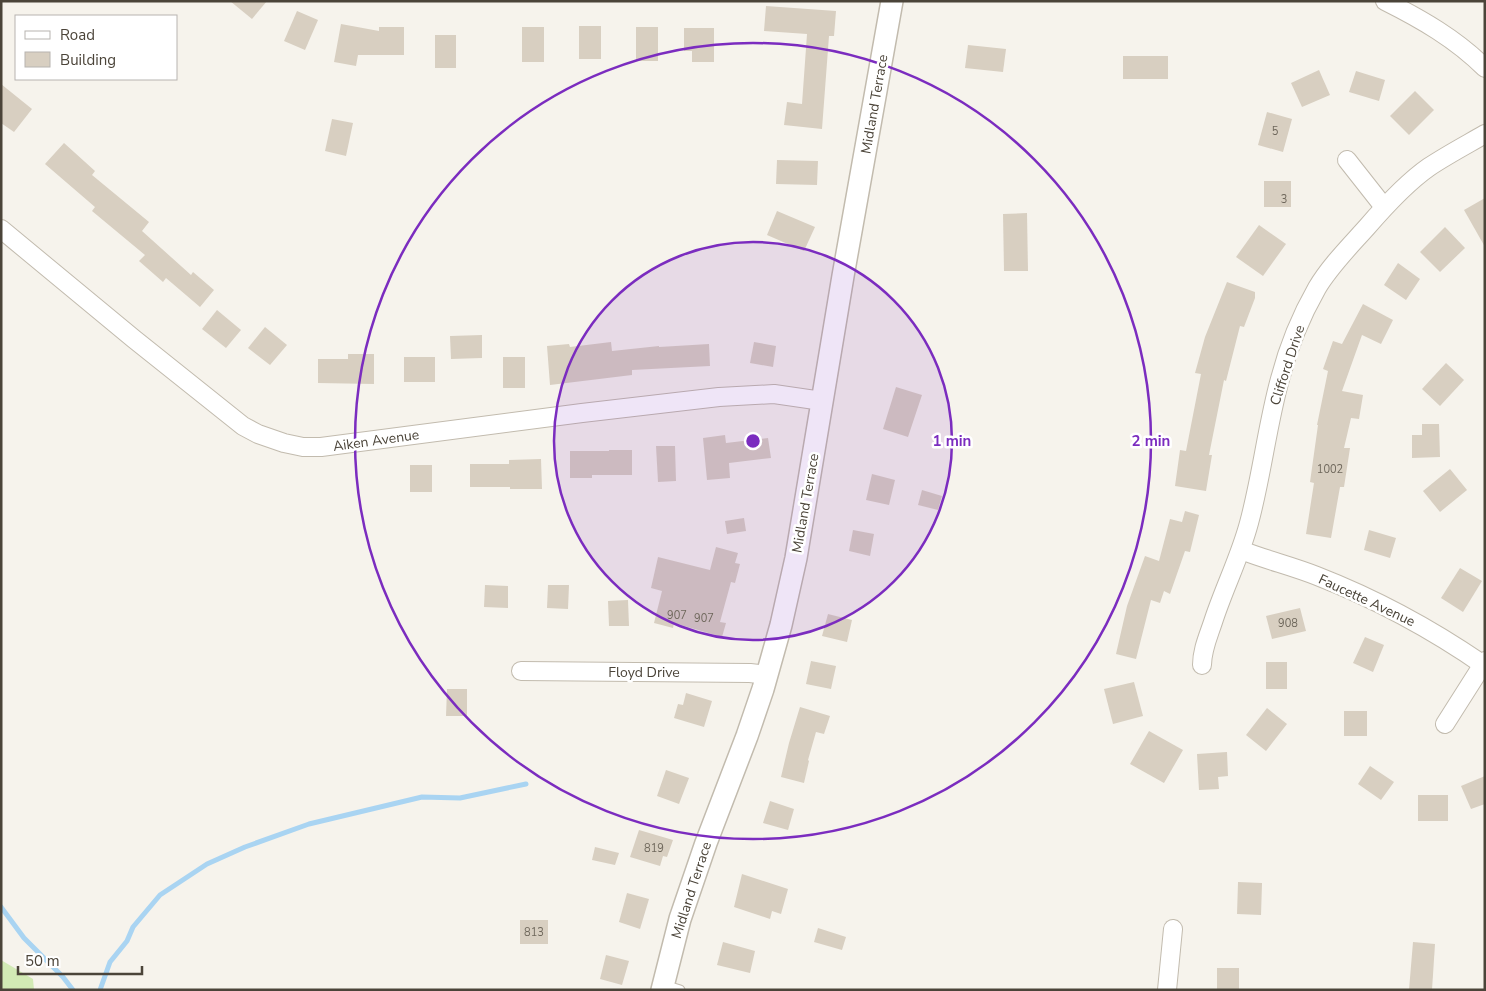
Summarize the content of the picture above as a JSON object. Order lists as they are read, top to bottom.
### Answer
{
  "streets": {
    "street": [
      "Midland Terrace",
      "Clifford Drive",
      "Aiken Avenue",
      "Faucette Avenue",
      "Floyd Drive"
    ]
  },
  "crossings": [
    ["Midland Terrace", "Aiken Avenue"],
    ["Midland Terrace", "Floyd Drive"],
    ["Clifford Drive", "Faucette Avenue"]
  ],
  "house_numbers": [
    "5",
    "3",
    "1002",
    "907",
    "907",
    "908",
    "819",
    "813"
  ],
  "legend": ["Road", "Building"],
  "scale_bar": "50 m",
  "rings": ["1 min", "2 min"]
}
